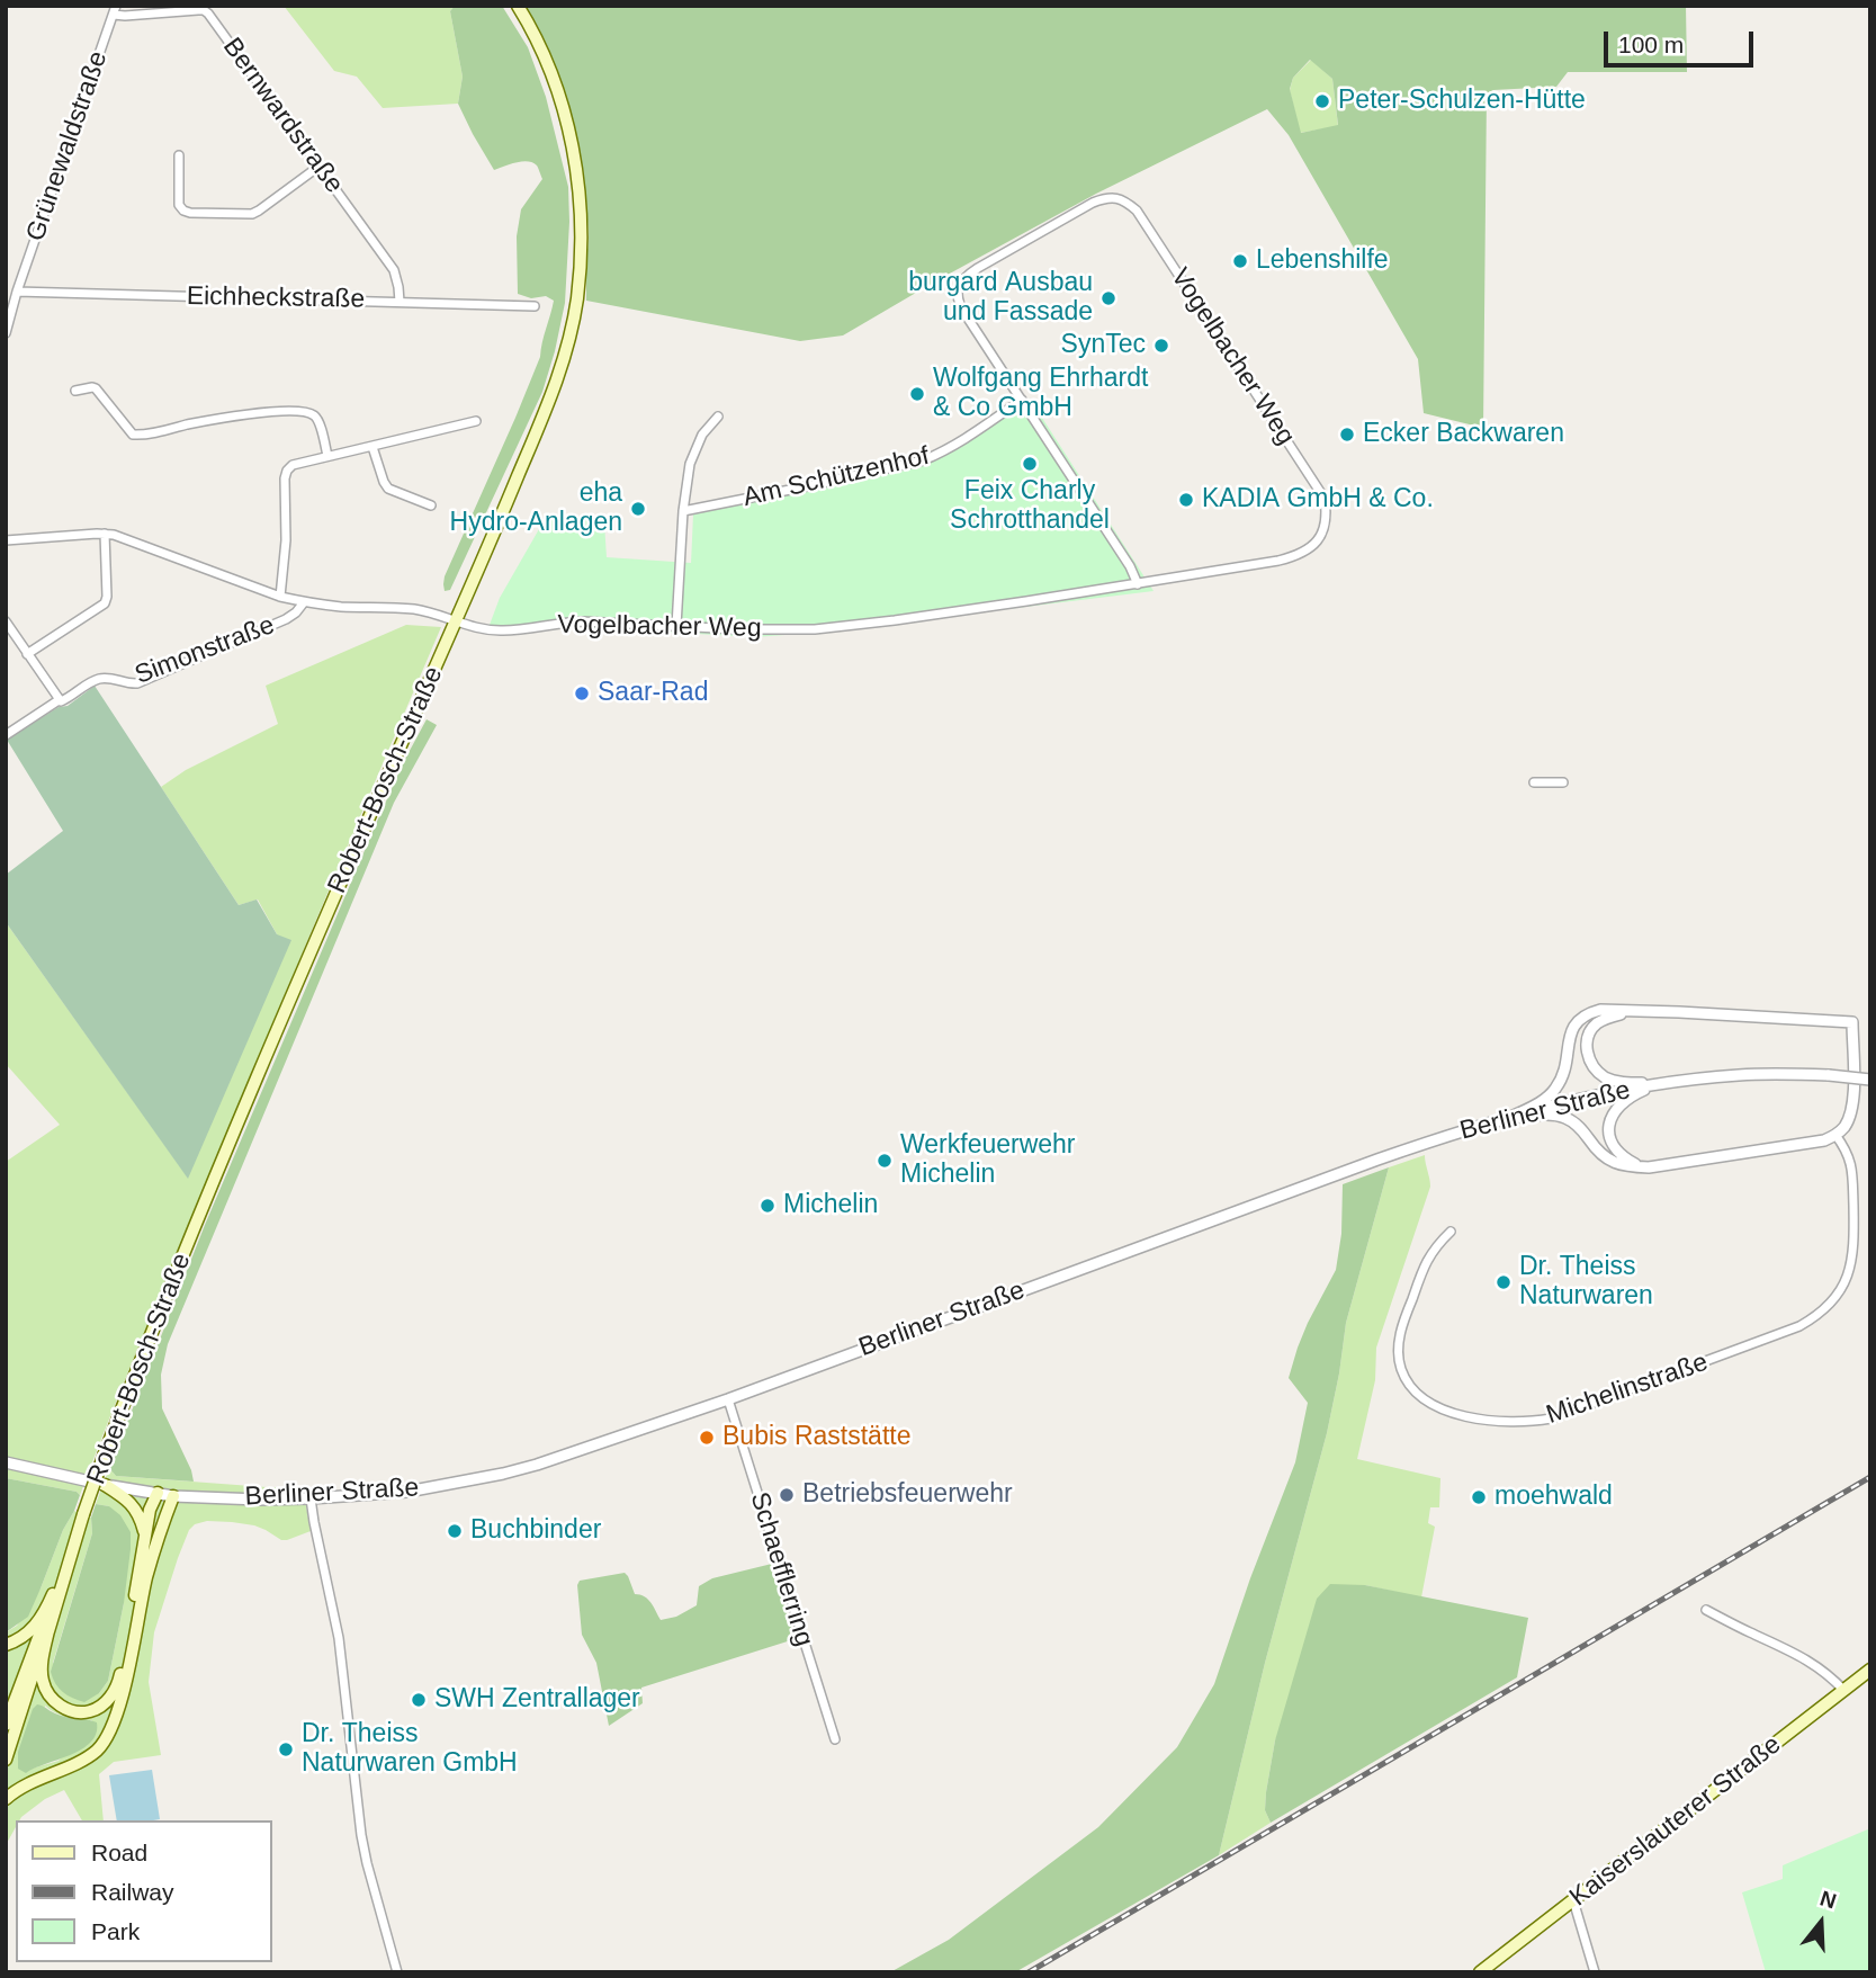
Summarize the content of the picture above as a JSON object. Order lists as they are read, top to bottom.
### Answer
{
  "streets": {
    "main road": ["Robert-Bosch-Straße", "Kaiserslauterer Straße"],
    "street": [
      "Bernwardstraße",
      "Grünewaldstraße",
      "Eichheckstraße",
      "Vogelbacher Weg",
      "Am Schützenhof",
      "Simonstraße",
      "Berliner Straße",
      "Michelinstraße",
      "Schaefflerring"
    ]
  },
  "crossings": [
    ["Bernwardstraße", "Grünewaldstraße"],
    ["Bernwardstraße", "Eichheckstraße"],
    ["Grünewaldstraße", "Eichheckstraße"],
    ["Vogelbacher Weg", "Am Schützenhof"],
    ["Vogelbacher Weg", "Simonstraße"],
    ["Vogelbacher Weg", "Robert-Bosch-Straße"],
    ["Berliner Straße", "Schaefflerring"]
  ],
  "places": [
    "Peter-Schulzen-Hütte",
    "Lebenshilfe",
    "burgard Ausbau und Fassade",
    "SynTec",
    "Wolfgang Ehrhardt & Co GmbH",
    "Ecker Backwaren",
    "Feix Charly Schrotthandel",
    "KADIA GmbH & Co.",
    "eha Hydro-Anlagen",
    "Saar-Rad",
    "Werkfeuerwehr Michelin",
    "Michelin",
    "Dr. Theiss Naturwaren",
    "Bubis Raststätte",
    "Betriebsfeuerwehr",
    "moehwald",
    "Buchbinder",
    "SWH Zentrallager",
    "Dr. Theiss Naturwaren GmbH"
  ],
  "legend": ["Road", "Railway", "Park"],
  "scale_bar": "100 m",
  "north": "top"
}
